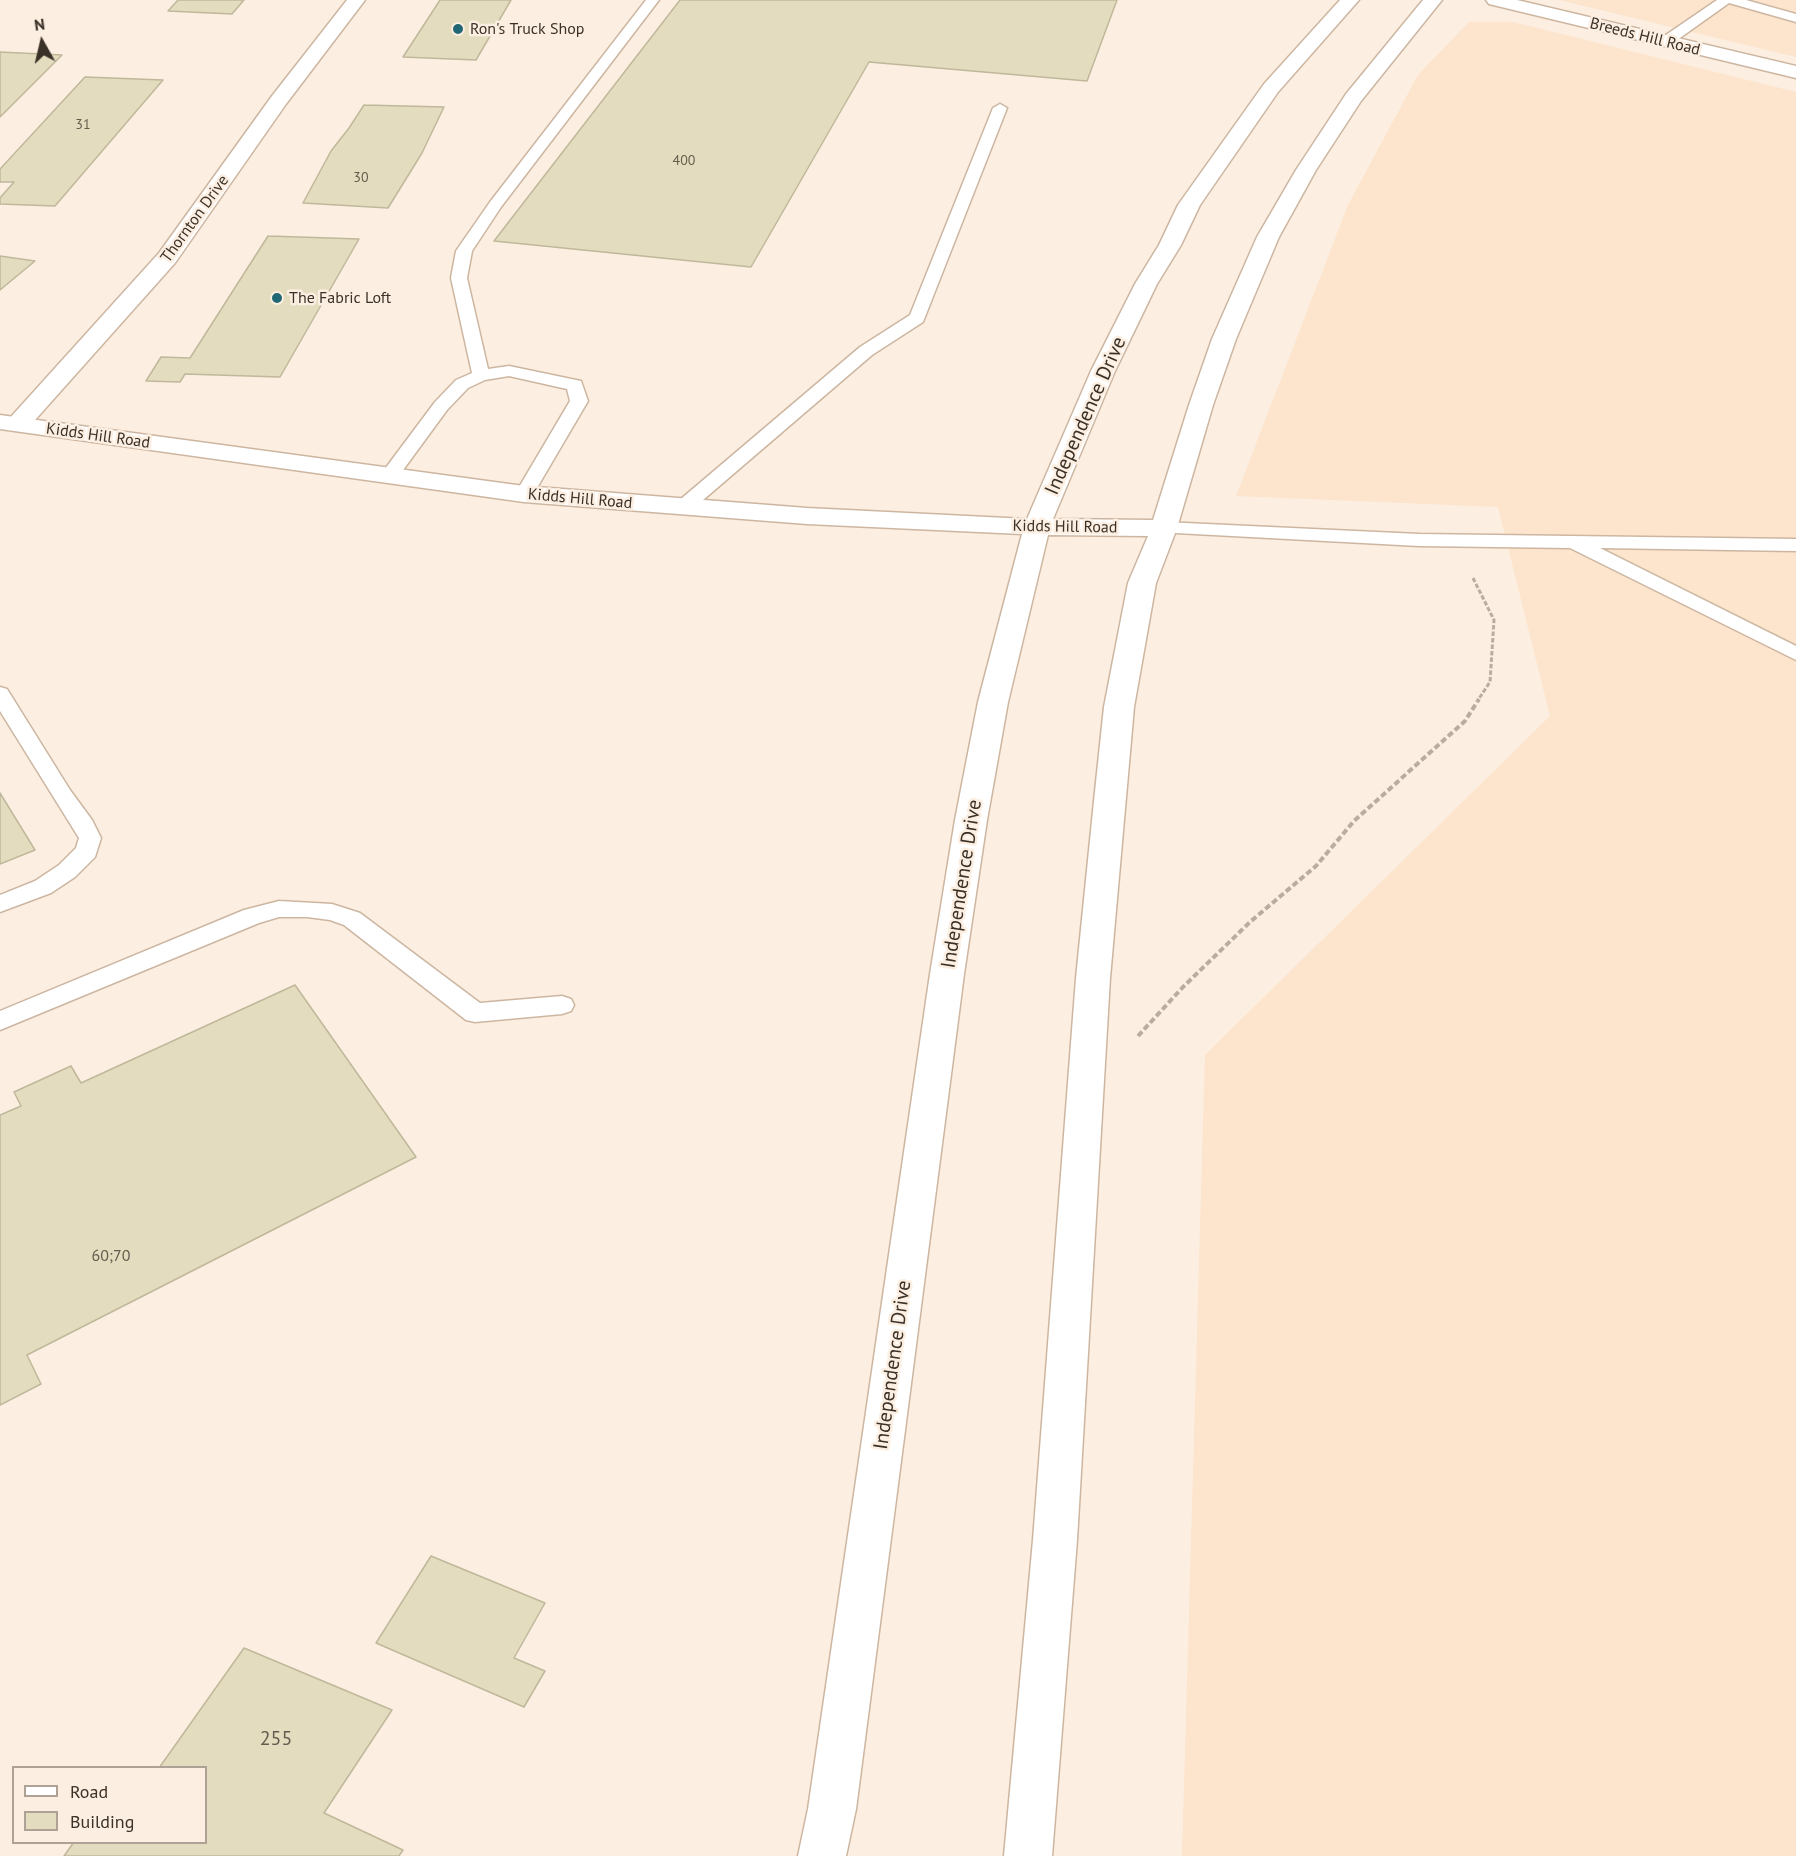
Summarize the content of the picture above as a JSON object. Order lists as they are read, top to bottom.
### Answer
{
  "streets": {
    "street": [
      "Breeds Hill Road",
      "Thornton Drive",
      "Independence Drive",
      "Kidds Hill Road"
    ]
  },
  "crossings": [
    ["Thornton Drive", "Kidds Hill Road"],
    ["Independence Drive", "Kidds Hill Road"]
  ],
  "places": ["Ron's Truck Shop", "The Fabric Loft"],
  "house_numbers": [
    "31",
    "400",
    "30",
    "60;70",
    "255"
  ],
  "legend": ["Road", "Building"],
  "north": "top"
}
